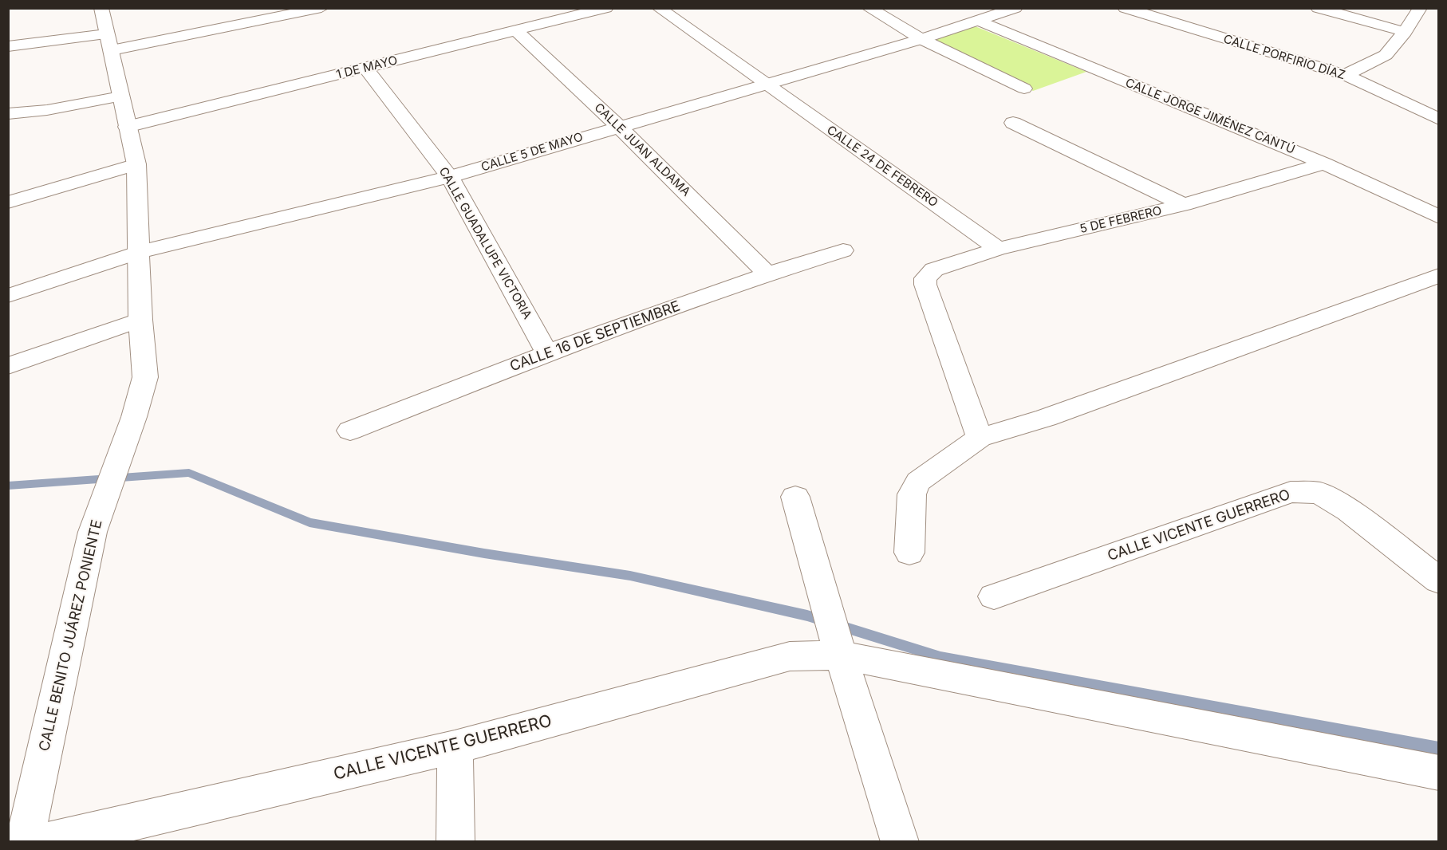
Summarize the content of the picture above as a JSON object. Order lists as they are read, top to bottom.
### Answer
{
  "streets": {
    "street": [
      "CALLE PORFIRIO DÍAZ",
      "1 DE MAYO",
      "CALLE JORGE JIMÉNEZ CANTÚ",
      "CALLE JUAN ALDAMA",
      "CALLE 5 DE MAYO",
      "CALLE 24 DE FEBRERO",
      "5 DE FEBRERO",
      "CALLE GUADALUPE VICTORIA",
      "CALLE 16 DE SEPTIEMBRE",
      "CALLE VICENTE GUERRERO",
      "CALLE BENITO JUÁREZ PONIENTE"
    ]
  },
  "crossings": [
    ["1 DE MAYO", "CALLE JUAN ALDAMA"],
    ["1 DE MAYO", "CALLE GUADALUPE VICTORIA"],
    ["1 DE MAYO", "CALLE BENITO JUÁREZ PONIENTE"],
    ["CALLE JORGE JIMÉNEZ CANTÚ", "CALLE 5 DE MAYO"],
    ["CALLE JORGE JIMÉNEZ CANTÚ", "5 DE FEBRERO"],
    ["CALLE JUAN ALDAMA", "CALLE 5 DE MAYO"],
    ["CALLE JUAN ALDAMA", "CALLE 16 DE SEPTIEMBRE"],
    ["CALLE 5 DE MAYO", "CALLE 24 DE FEBRERO"],
    ["CALLE 5 DE MAYO", "CALLE GUADALUPE VICTORIA"],
    ["CALLE 5 DE MAYO", "CALLE BENITO JUÁREZ PONIENTE"],
    ["CALLE 24 DE FEBRERO", "5 DE FEBRERO"],
    ["CALLE GUADALUPE VICTORIA", "CALLE 16 DE SEPTIEMBRE"]
  ]
}
